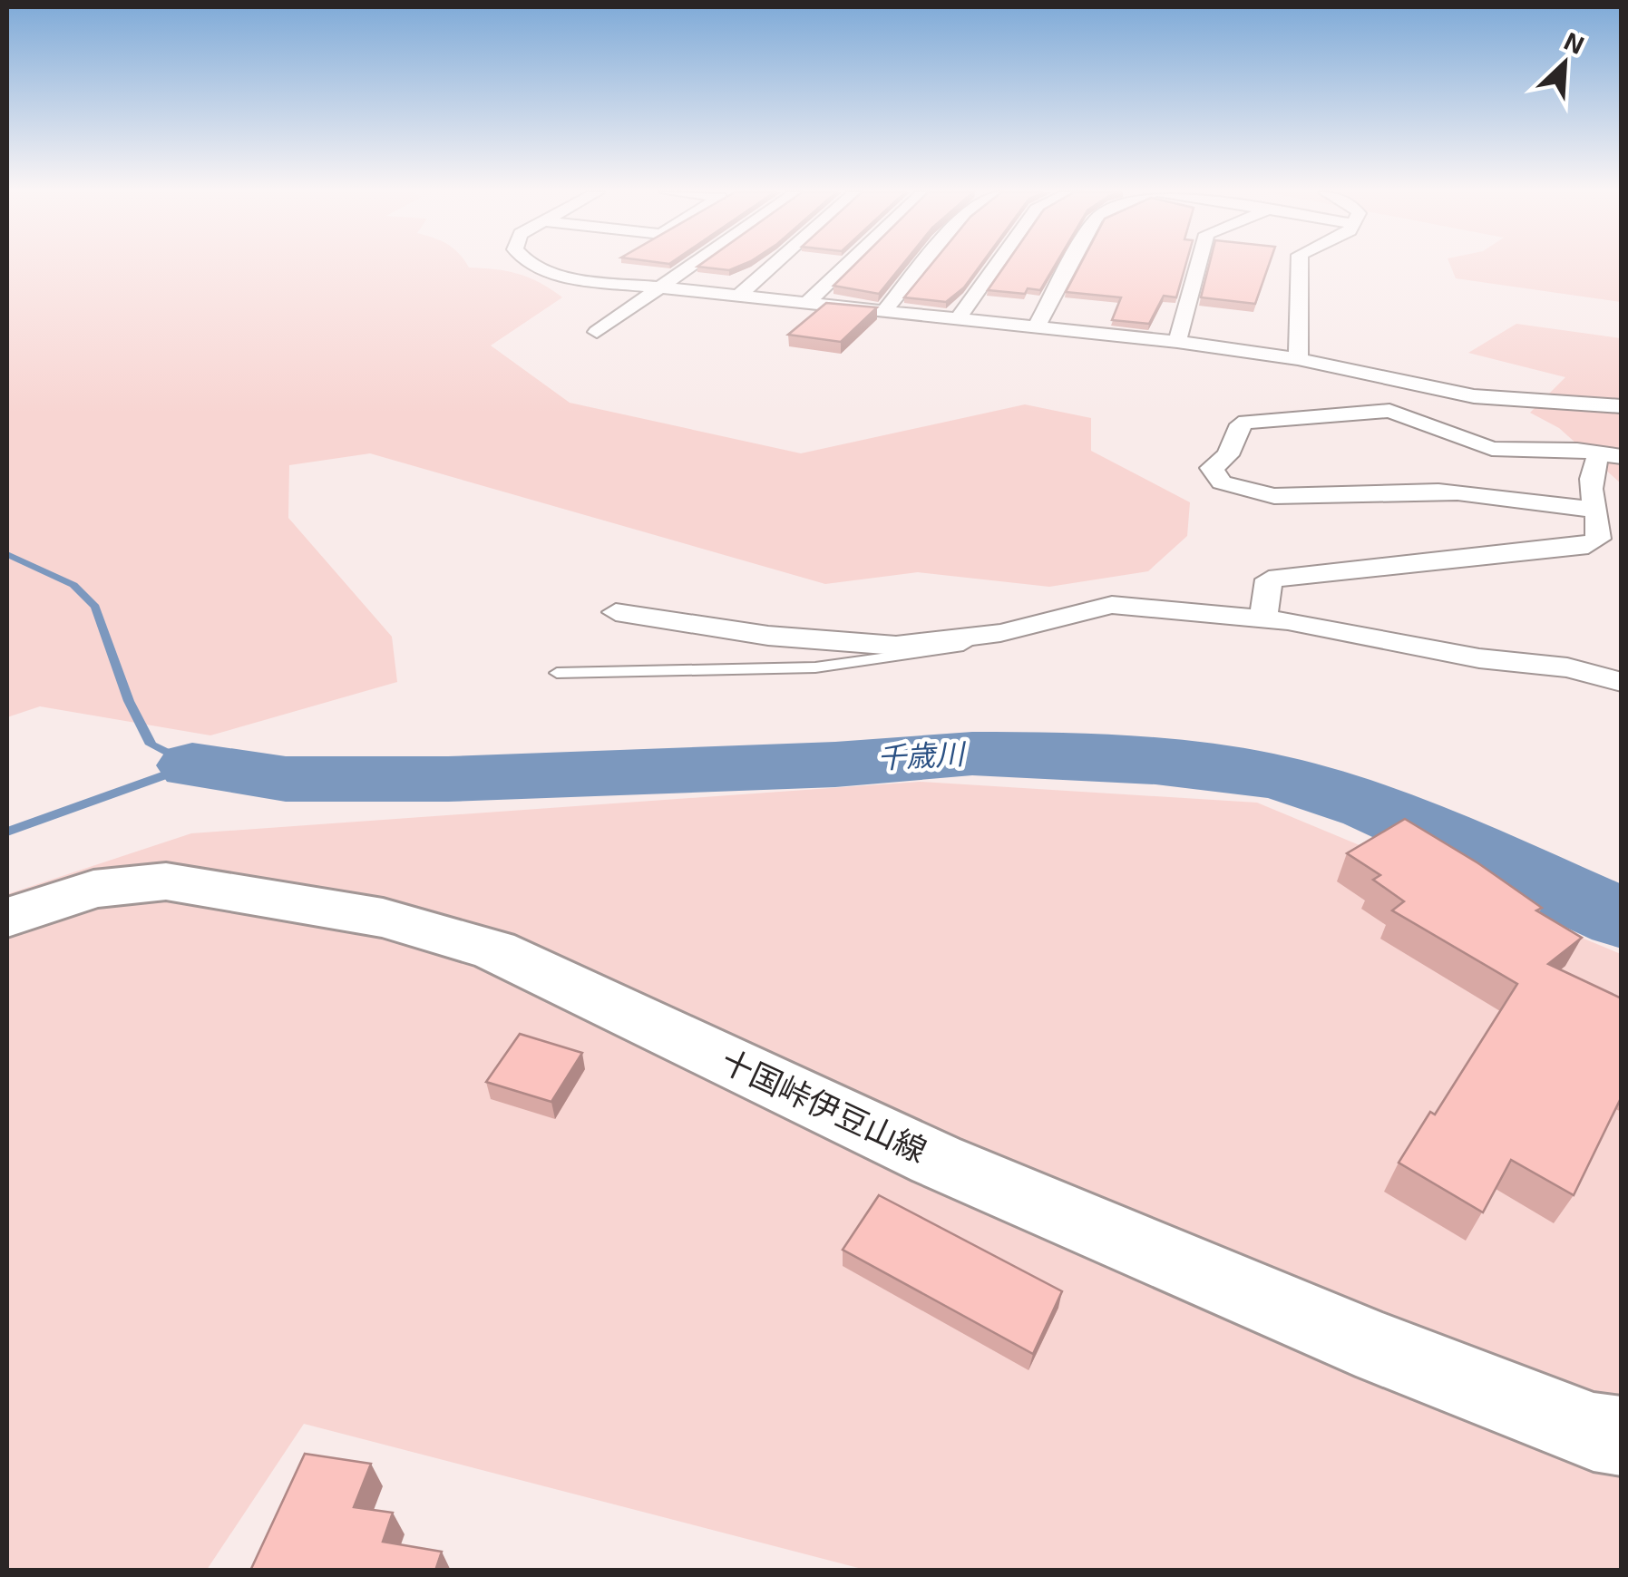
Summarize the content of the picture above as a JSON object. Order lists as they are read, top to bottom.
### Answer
{
  "streets": {
    "main road": ["十国峠伊豆山線"]
  },
  "water": ["千歳川"],
  "north": "top right"
}
